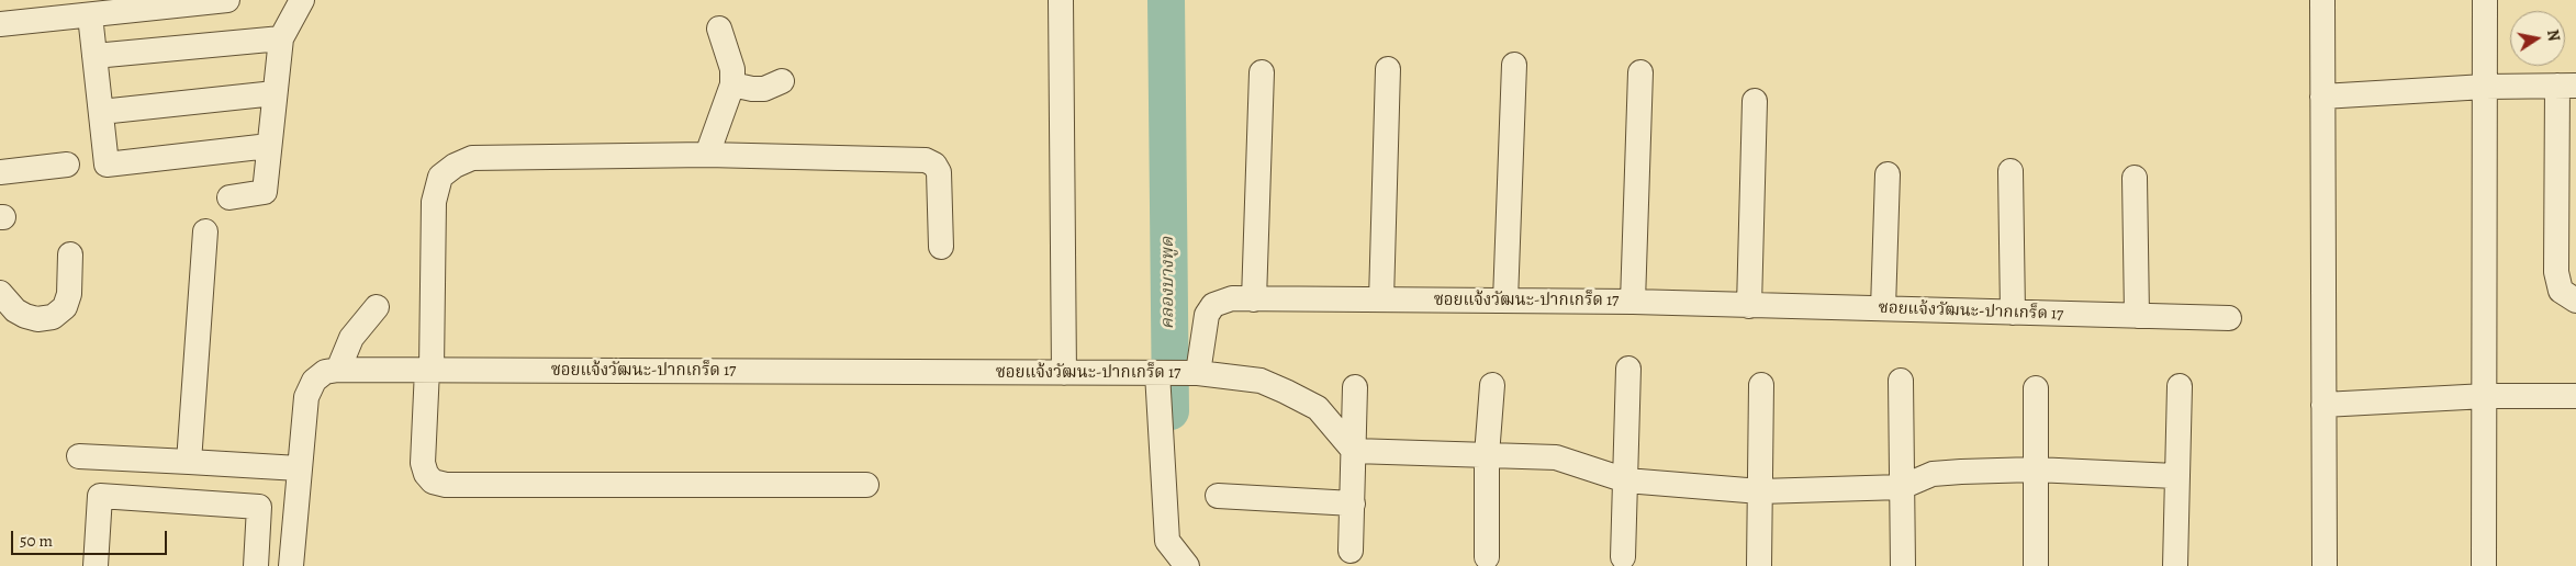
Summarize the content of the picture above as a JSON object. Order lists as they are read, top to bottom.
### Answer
{
  "streets": {
    "street": ["ซอยแจ้งวัฒนะ-ปากเกร็ด 17"]
  },
  "water": ["คลองบางพูด"],
  "scale_bar": "50 m",
  "north": "right"
}
